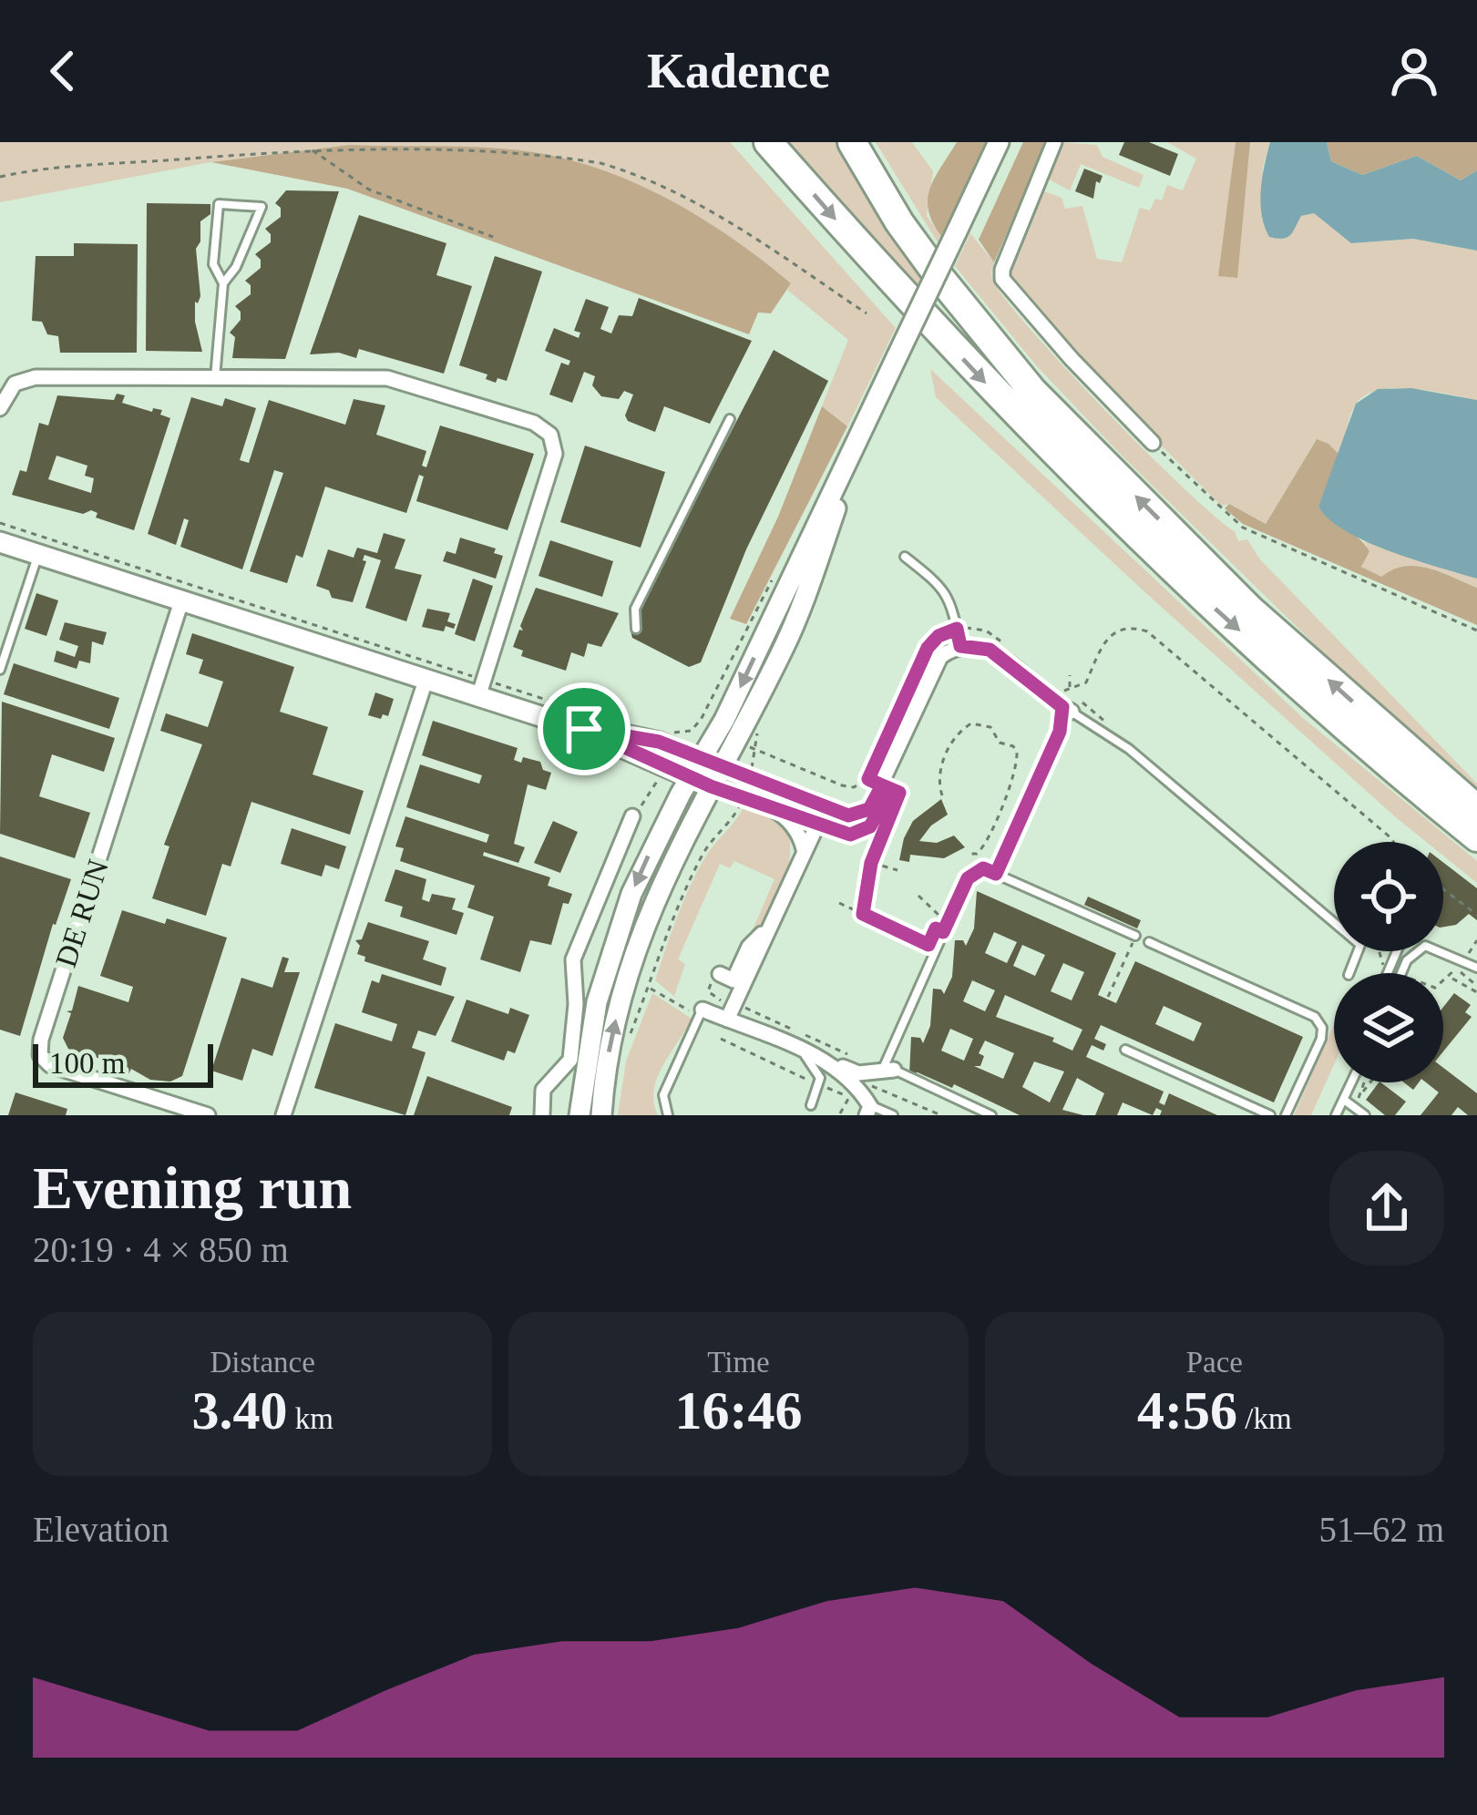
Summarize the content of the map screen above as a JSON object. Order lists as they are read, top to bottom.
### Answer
{
  "streets": {
    "street": ["DE RUN"]
  },
  "scale_bar": "100 m",
  "page": {
    "header": "Kadence",
    "scale": "100 m",
    "heading": ["Evening run", "20:19 · 4 × 850 m"],
    "stats": [
      ["Distance", "3.40 km"],
      ["Time", "16:46"],
      ["Pace", "4:56 /km"]
    ],
    "chart": ["Elevation", "51–62 m"]
  }
}
